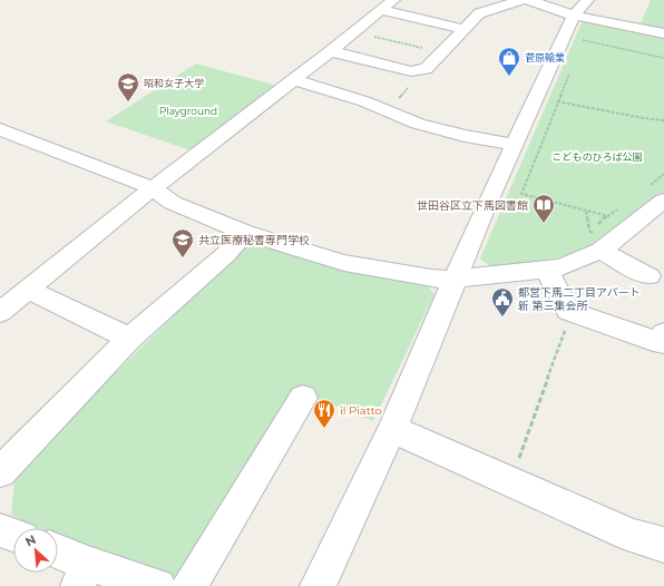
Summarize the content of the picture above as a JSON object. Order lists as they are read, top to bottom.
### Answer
{
  "parks": ["Playground", "こどものひろば公園"],
  "places": {
    "shop": ["菅原輪業"],
    "school or university": ["昭和女子大学", "共立医療秘書専門学校"],
    "library": ["世田谷区立下馬図書館"],
    "public building": ["都営下馬二丁目アパート 新 第三集会所"],
    "restaurant": ["il Piatto"]
  },
  "north": "top left"
}
